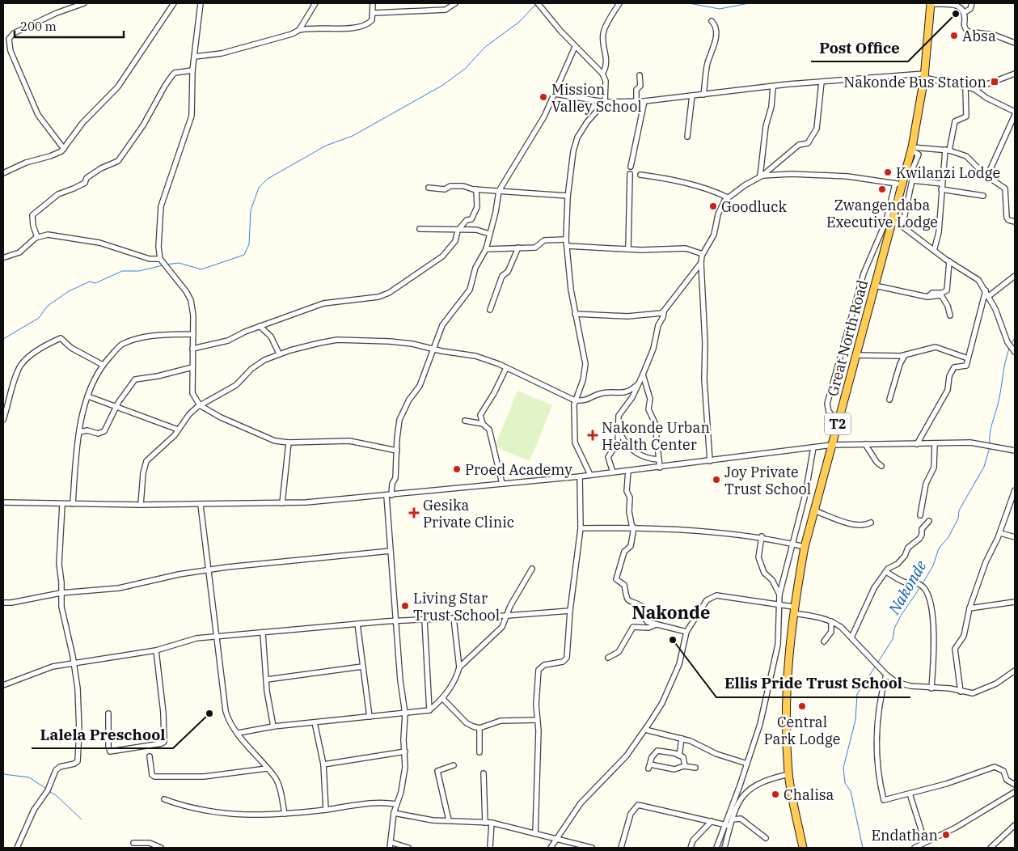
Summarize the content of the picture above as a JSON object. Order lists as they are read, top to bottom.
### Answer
{
  "streets": {
    "highway": ["Great North Road", "T2"]
  },
  "districts": ["Nakonde"],
  "water": ["Nakonde"],
  "places": {
    "other": [
      "Post Office",
      "Absa",
      "Mission Valley School",
      "Kwilanzi Lodge",
      "Zwangendaba Executive Lodge",
      "Goodluck",
      "Proed Academy",
      "Joy Private Trust School",
      "Living Star Trust School",
      "Ellis Pride Trust School",
      "Central Park Lodge",
      "Lalela Preschool",
      "Chalisa",
      "Endathan"
    ],
    "transit": ["Nakonde Bus Station"],
    "health": ["Nakonde Urban Health Center", "Gesika Private Clinic"]
  },
  "scale_bar": "200 m"
}
